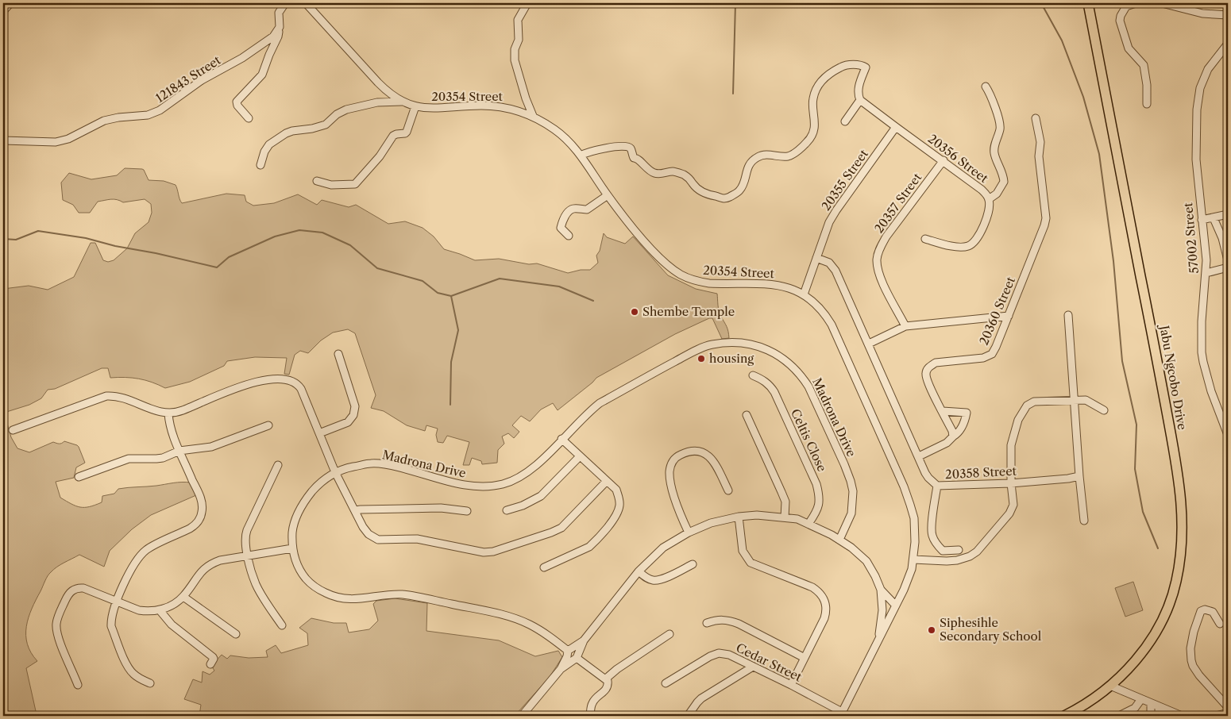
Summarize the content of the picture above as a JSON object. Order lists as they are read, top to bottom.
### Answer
{
  "streets": {
    "main road": ["Jabu Ngcobo Drive"],
    "street": [
      "121843 Street",
      "20354 Street",
      "20356 Street",
      "20355 Street",
      "20357 Street",
      "57002 Street",
      "20360 Street",
      "Madrona Drive",
      "Celtis Close",
      "20358 Street",
      "Cedar Street"
    ]
  },
  "crossings": [
    ["20354 Street", "20355 Street"],
    ["20354 Street", "Cedar Street"],
    ["20356 Street", "20355 Street"],
    ["20356 Street", "20357 Street"],
    ["20355 Street", "20358 Street"]
  ],
  "places": ["Shembe Temple", "housing", "Siphesihle Secondary School"]
}
